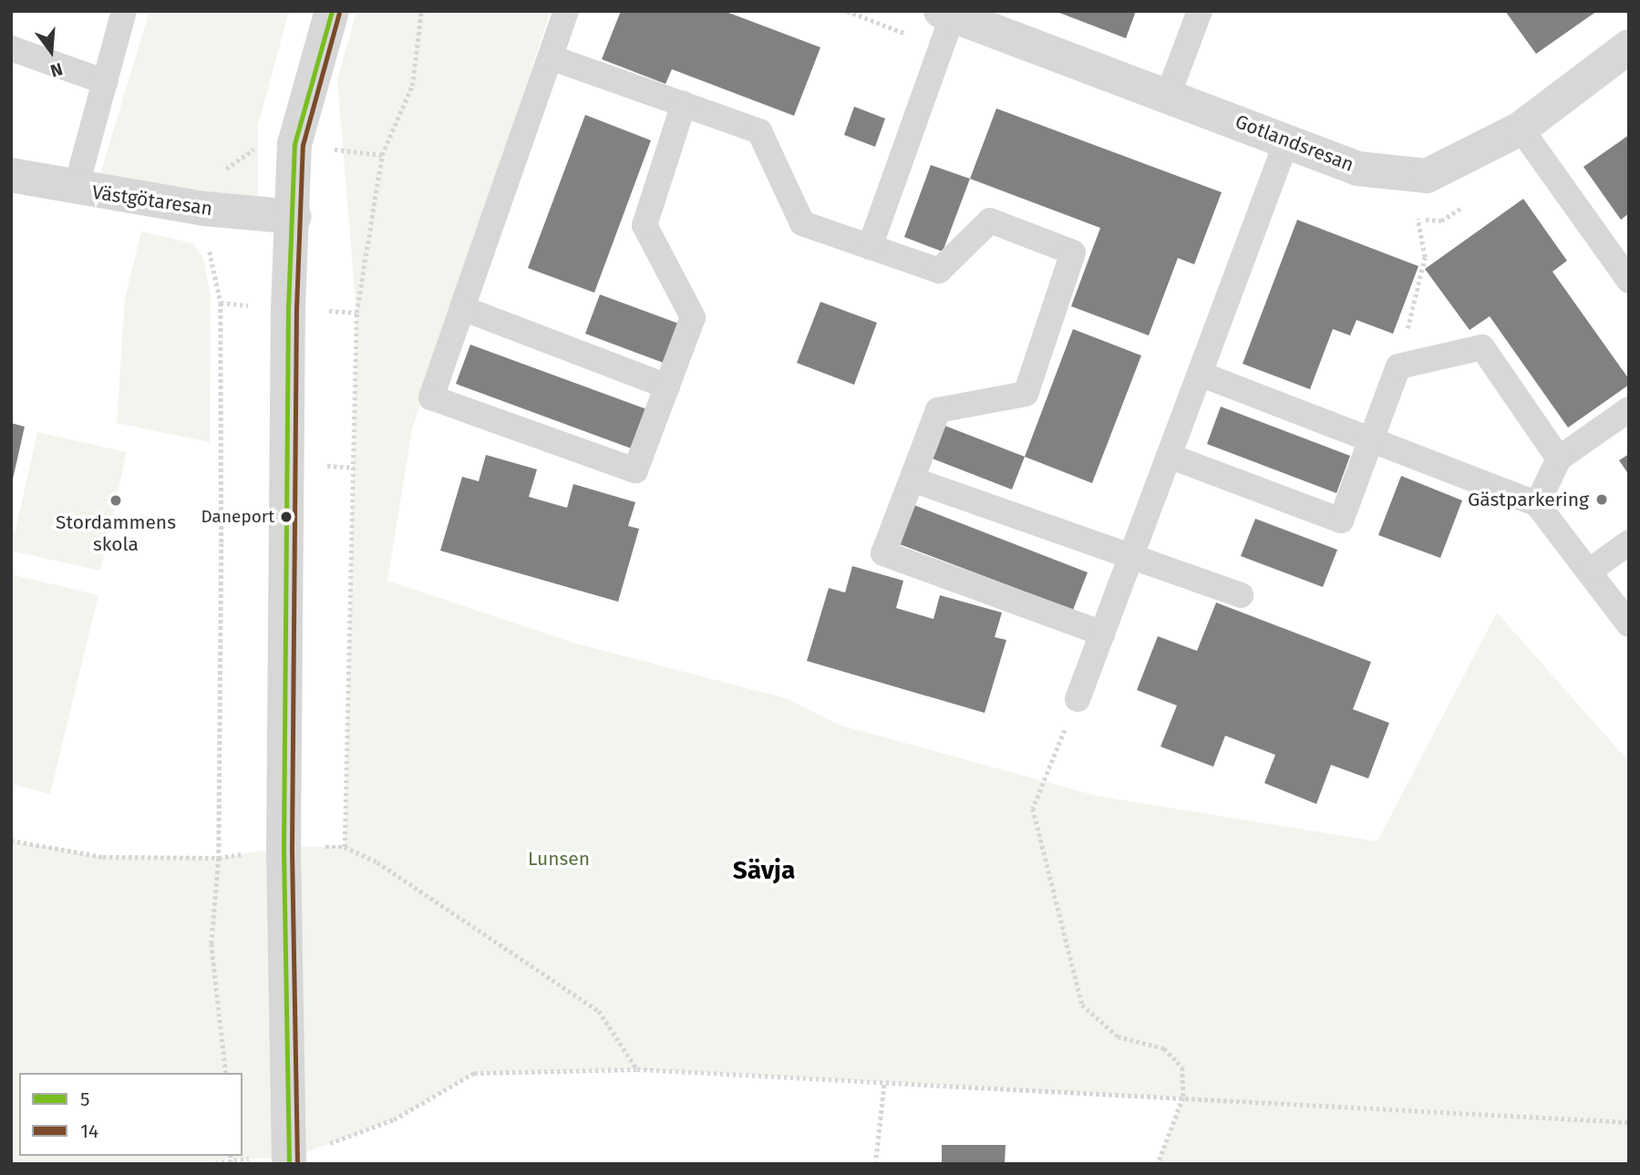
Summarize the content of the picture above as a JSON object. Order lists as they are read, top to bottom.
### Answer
{
  "streets": {
    "street": ["Gotlandsresan", "Västgötaresan"]
  },
  "districts": ["Sävja"],
  "parks": ["Lunsen"],
  "places": ["Gästparkering", "Stordammens skola", "Daneport"],
  "lines": ["transit line 5", "transit line 14"],
  "legend": ["5", "14"],
  "north": "bottom"
}
